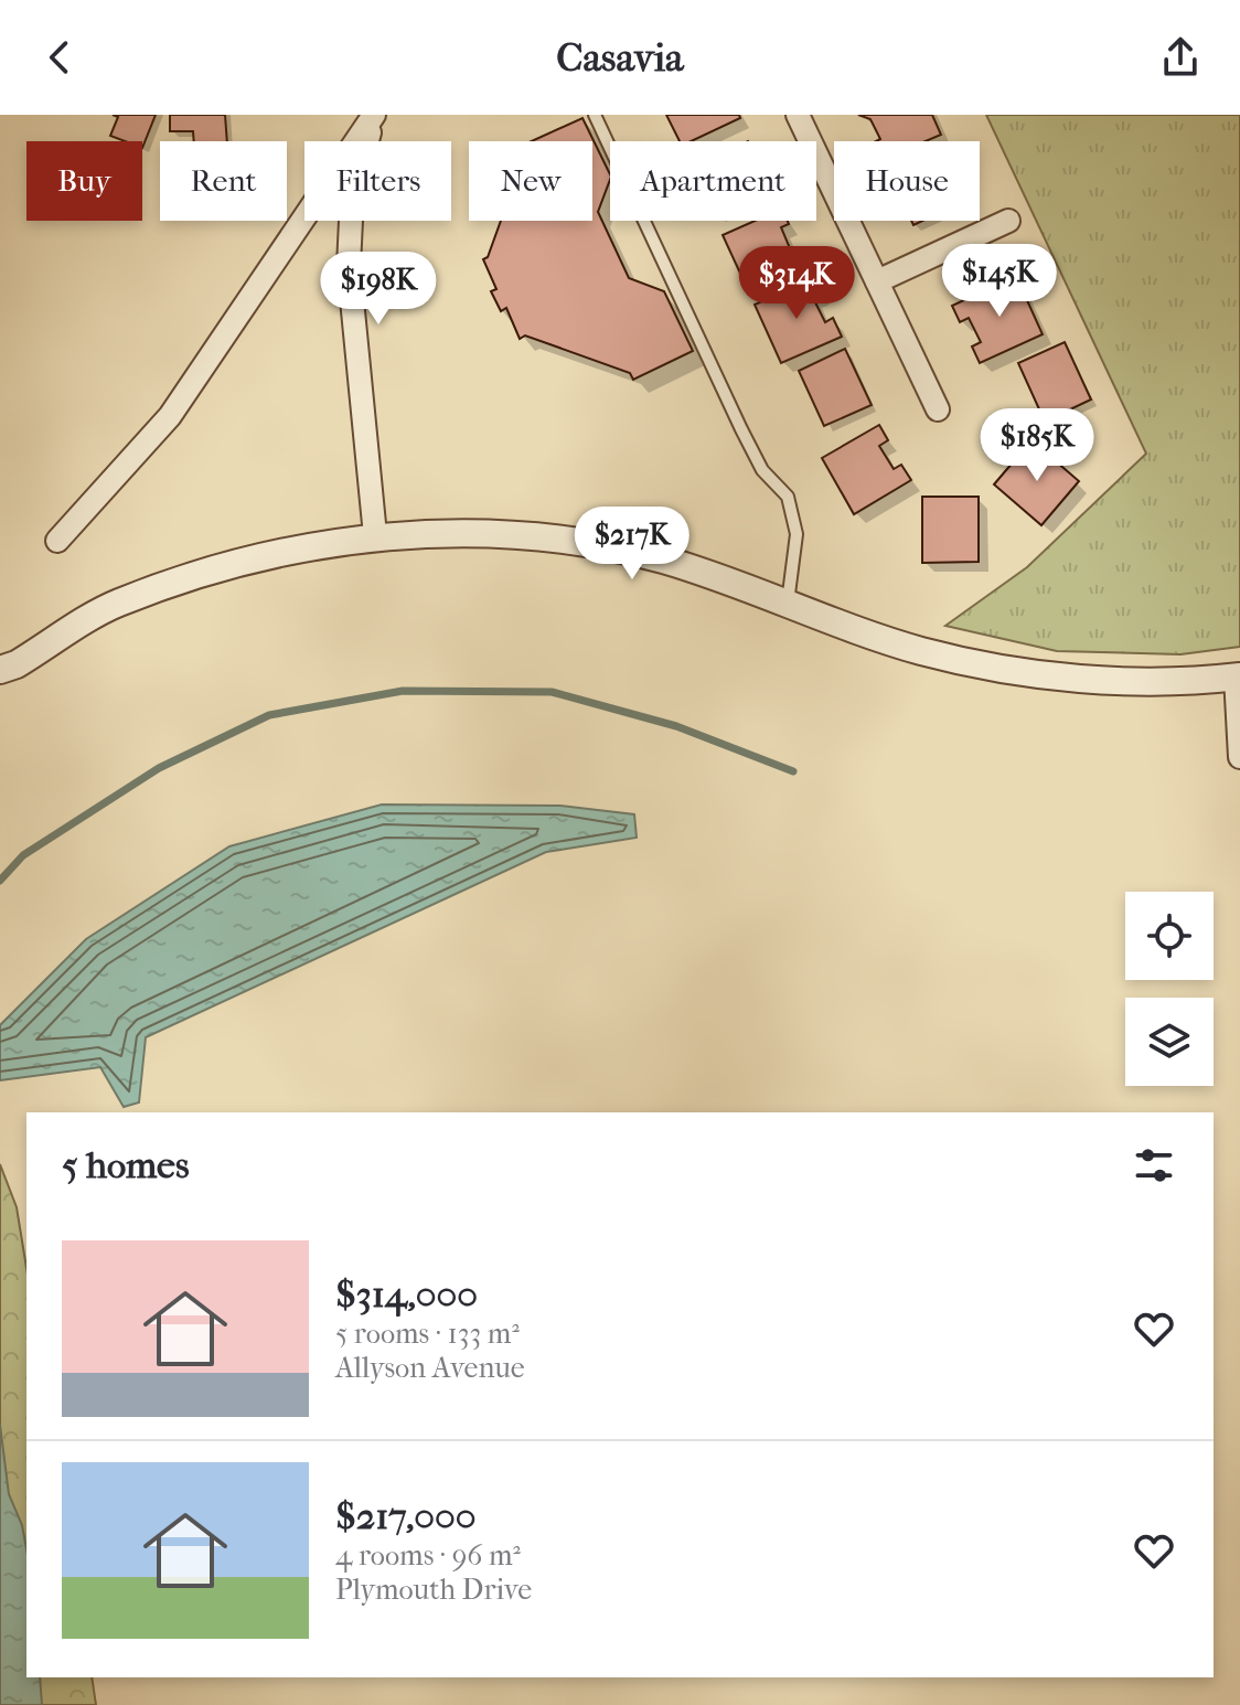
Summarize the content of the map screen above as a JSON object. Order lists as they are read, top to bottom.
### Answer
{
  "page": {
    "header": "Casavia",
    "chip": [
      "Buy",
      "Rent",
      "Filters",
      "New",
      "Apartment",
      "House"
    ],
    "price": [
      "$145K",
      "$314K",
      "$198K",
      "$185K",
      "$217K"
    ],
    "heading": "5 homes",
    "list": [
      {
        "name": "$314,000",
        "note": "5 rooms · 133 m² · Allyson Avenue"
      },
      {
        "name": "$217,000",
        "note": "4 rooms · 96 m² · Plymouth Drive"
      }
    ]
  }
}
